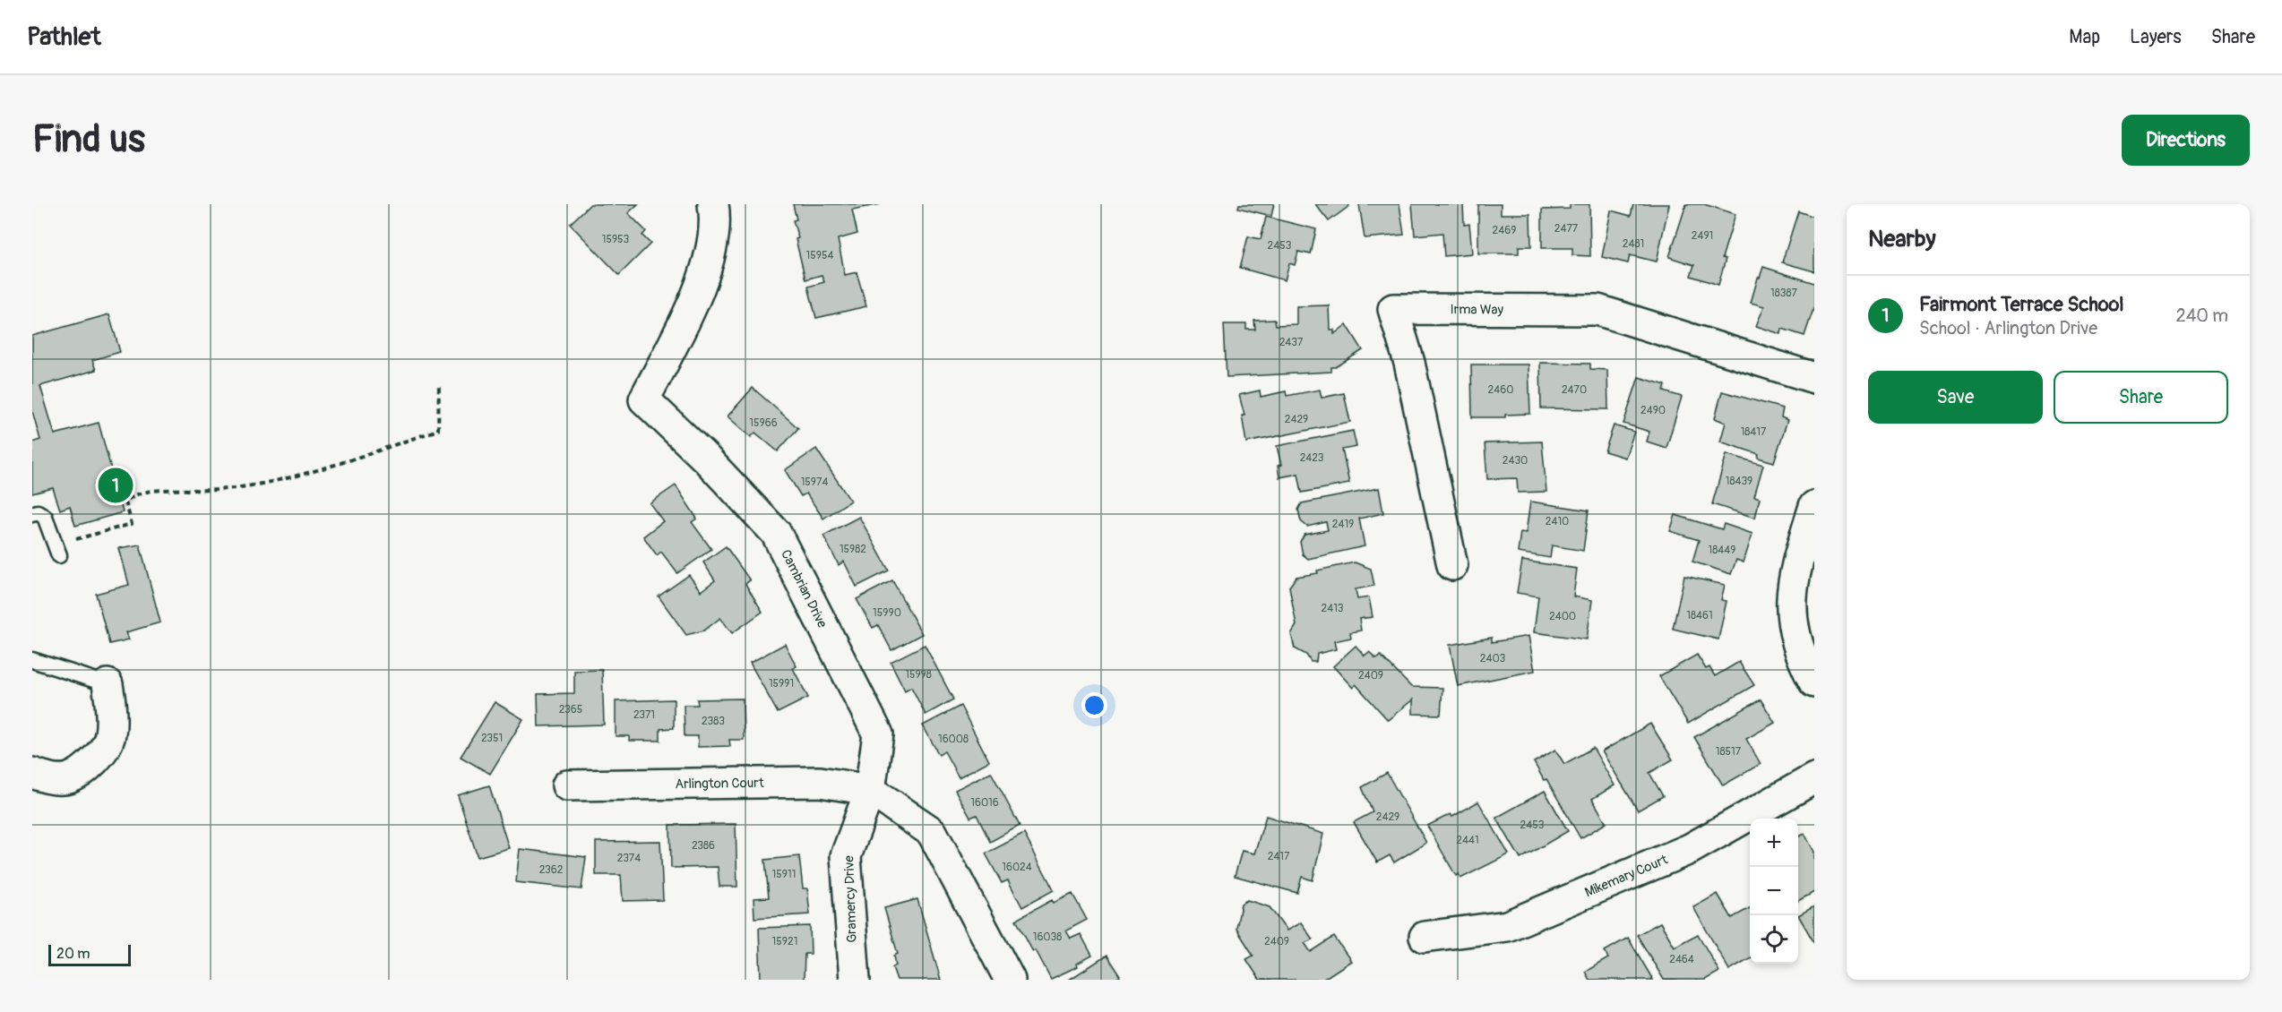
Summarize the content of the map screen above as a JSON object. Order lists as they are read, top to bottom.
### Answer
{
  "streets": {
    "street": [
      "Irma Way",
      "Cambrian Drive",
      "Arlington Court",
      "Mikemary Court",
      "Gramercy Drive"
    ]
  },
  "crossings": [
    ["Cambrian Drive", "Arlington Court"],
    ["Cambrian Drive", "Gramercy Drive"],
    ["Arlington Court", "Gramercy Drive"]
  ],
  "house_numbers": [
    "2477",
    "2469",
    "2491",
    "15953",
    "2481",
    "2453",
    "15954",
    "18387",
    "2437",
    "2460",
    "2470",
    "2490",
    "2429",
    "15966",
    "18417",
    "2423",
    "2430",
    "18439",
    "15974",
    "2410",
    "2419",
    "15982",
    "18449",
    "2413",
    "15990",
    "18461",
    "2400",
    "2403",
    "15998",
    "2409",
    "15991",
    "2365",
    "2371",
    "2383",
    "2351",
    "16008",
    "18517",
    "16016",
    "2429",
    "2453",
    "2441",
    "2386",
    "2417",
    "2374",
    "16024",
    "2362",
    "15911",
    "16038",
    "15921",
    "2409",
    "2464"
  ],
  "scale_bar": "20 m",
  "page": {
    "header": "Pathlet",
    "nav": ["Map", "Layers", "Share"],
    "buttons": [
      "Directions",
      ["Save", "Share"]
    ],
    "title": "Find us",
    "heading": "Nearby",
    "list": [
      {
        "mark": "1",
        "name": "Fairmont Terrace School",
        "note": "School · Arlington Drive",
        "value": "240 m"
      }
    ],
    "pins": "1",
    "map_buttons": ["+", "−"],
    "scale": "20 m"
  }
}
